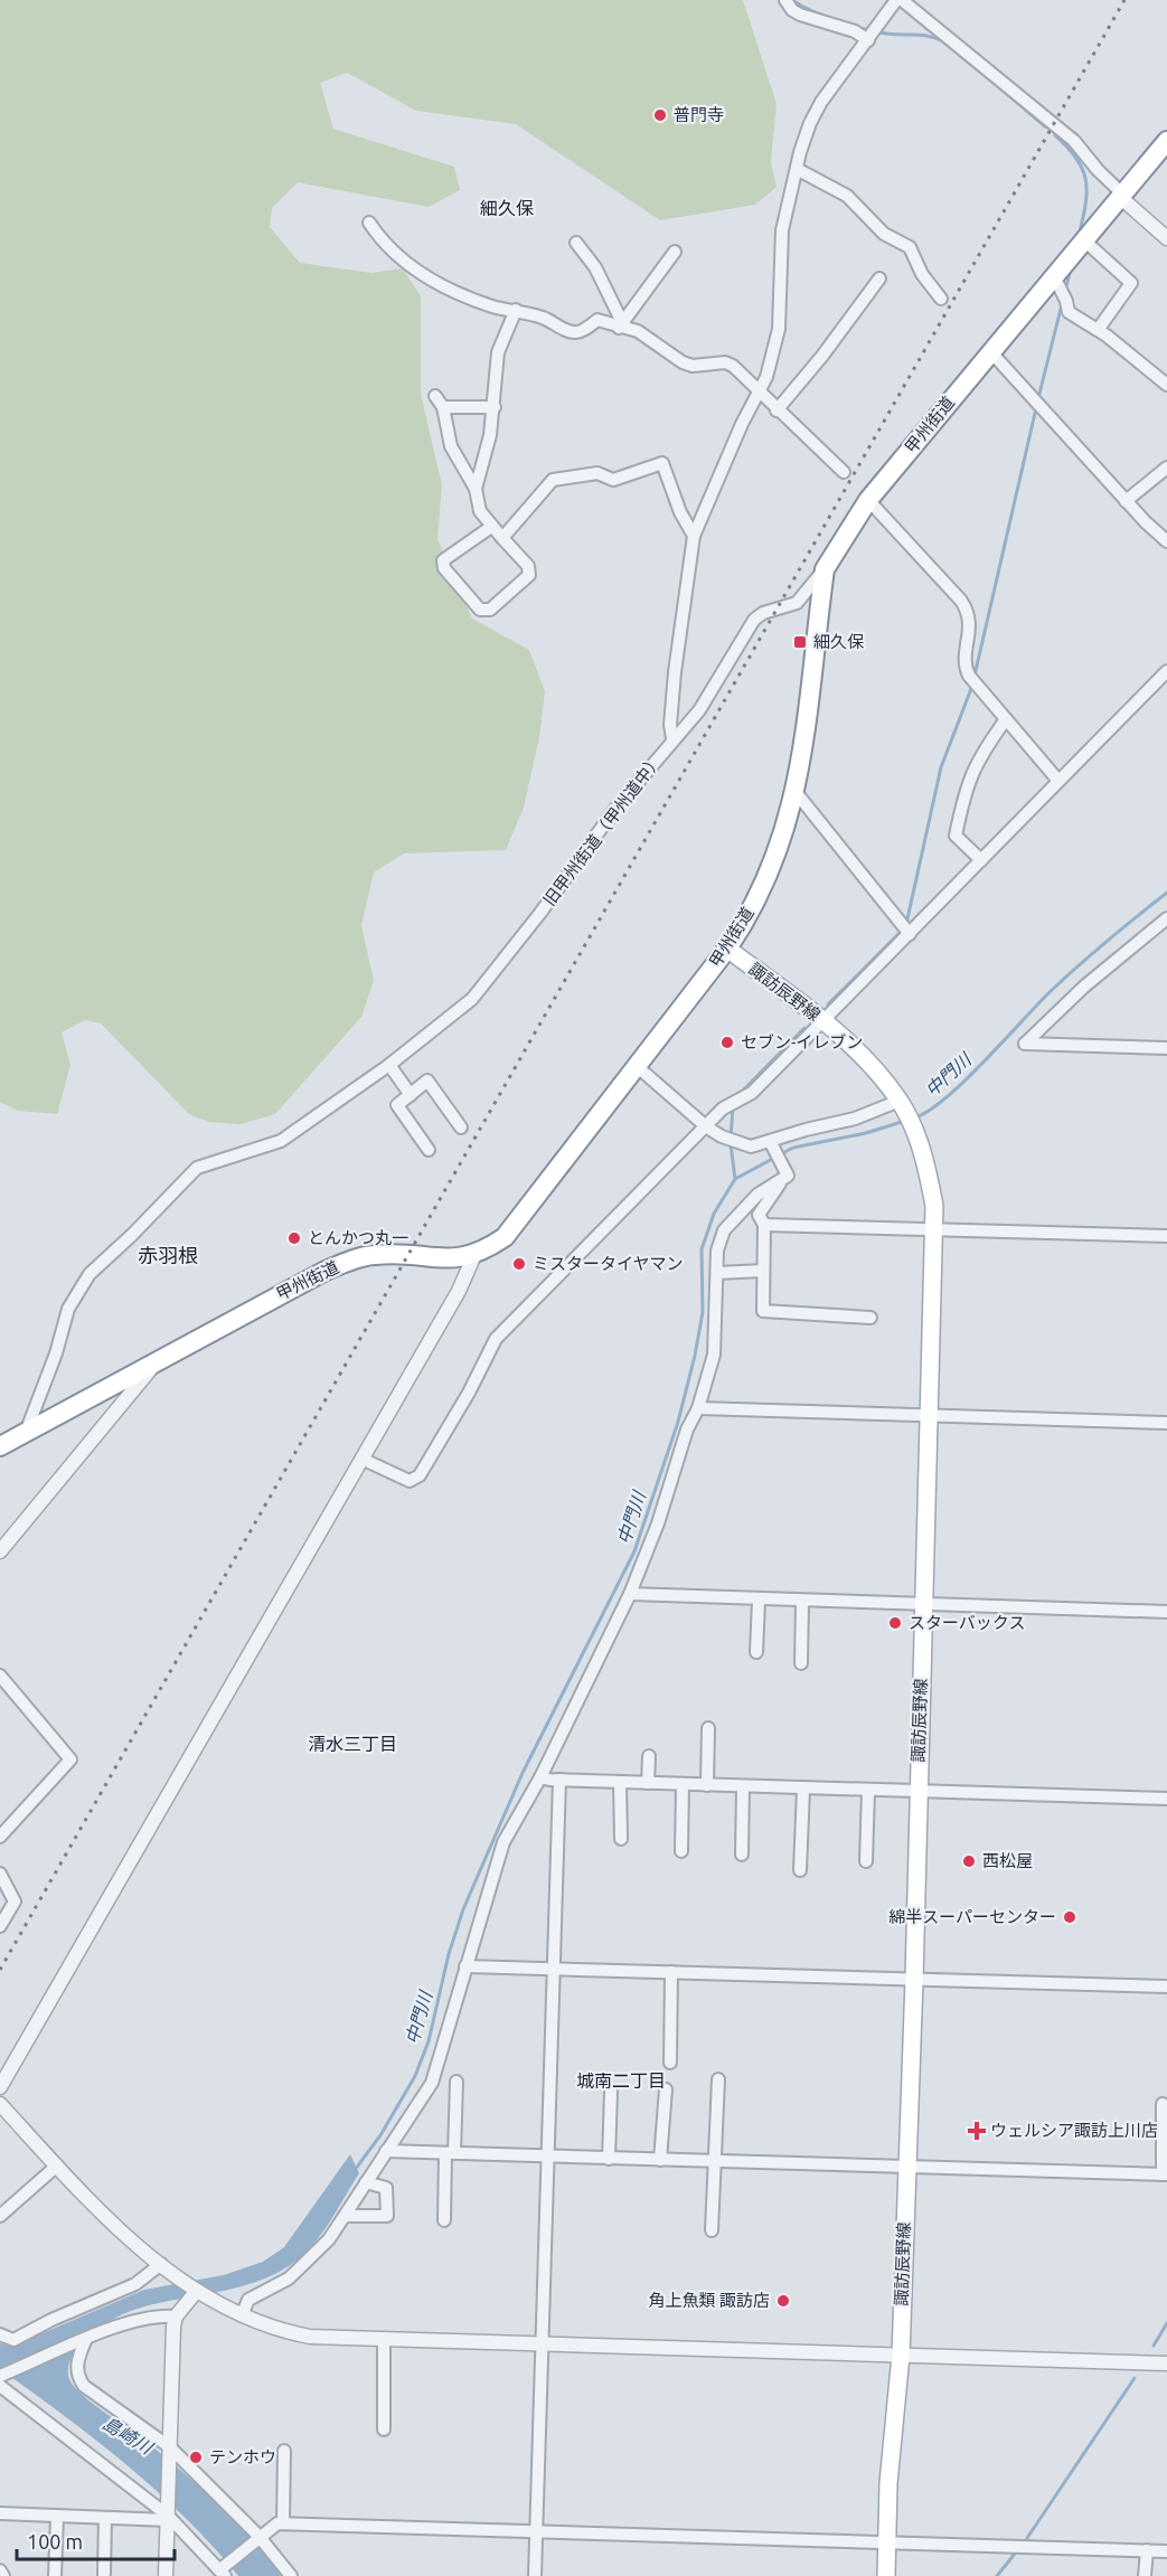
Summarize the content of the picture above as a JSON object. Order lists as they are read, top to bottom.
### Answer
{
  "streets": {
    "highway": ["甲州街道"],
    "main road": ["諏訪辰野線"],
    "street": ["旧甲州街道（甲州道中）"]
  },
  "crossings": [
    ["甲州街道", "旧甲州街道（甲州道中）"],
    ["甲州街道", "諏訪辰野線"]
  ],
  "districts": [
    "細久保",
    "赤羽根",
    "清水三丁目",
    "城南二丁目"
  ],
  "water": ["中門川", "島崎川"],
  "places": {
    "other": [
      "普門寺",
      "セブン-イレブン",
      "とんかつ丸一",
      "ミスタータイヤマン",
      "スターバックス",
      "西松屋",
      "綿半スーパーセンター",
      "角上魚類 諏訪店",
      "テンホウ"
    ],
    "transit": ["細久保"],
    "health": ["ウェルシア諏訪上川店"]
  },
  "scale_bar": "100 m"
}
